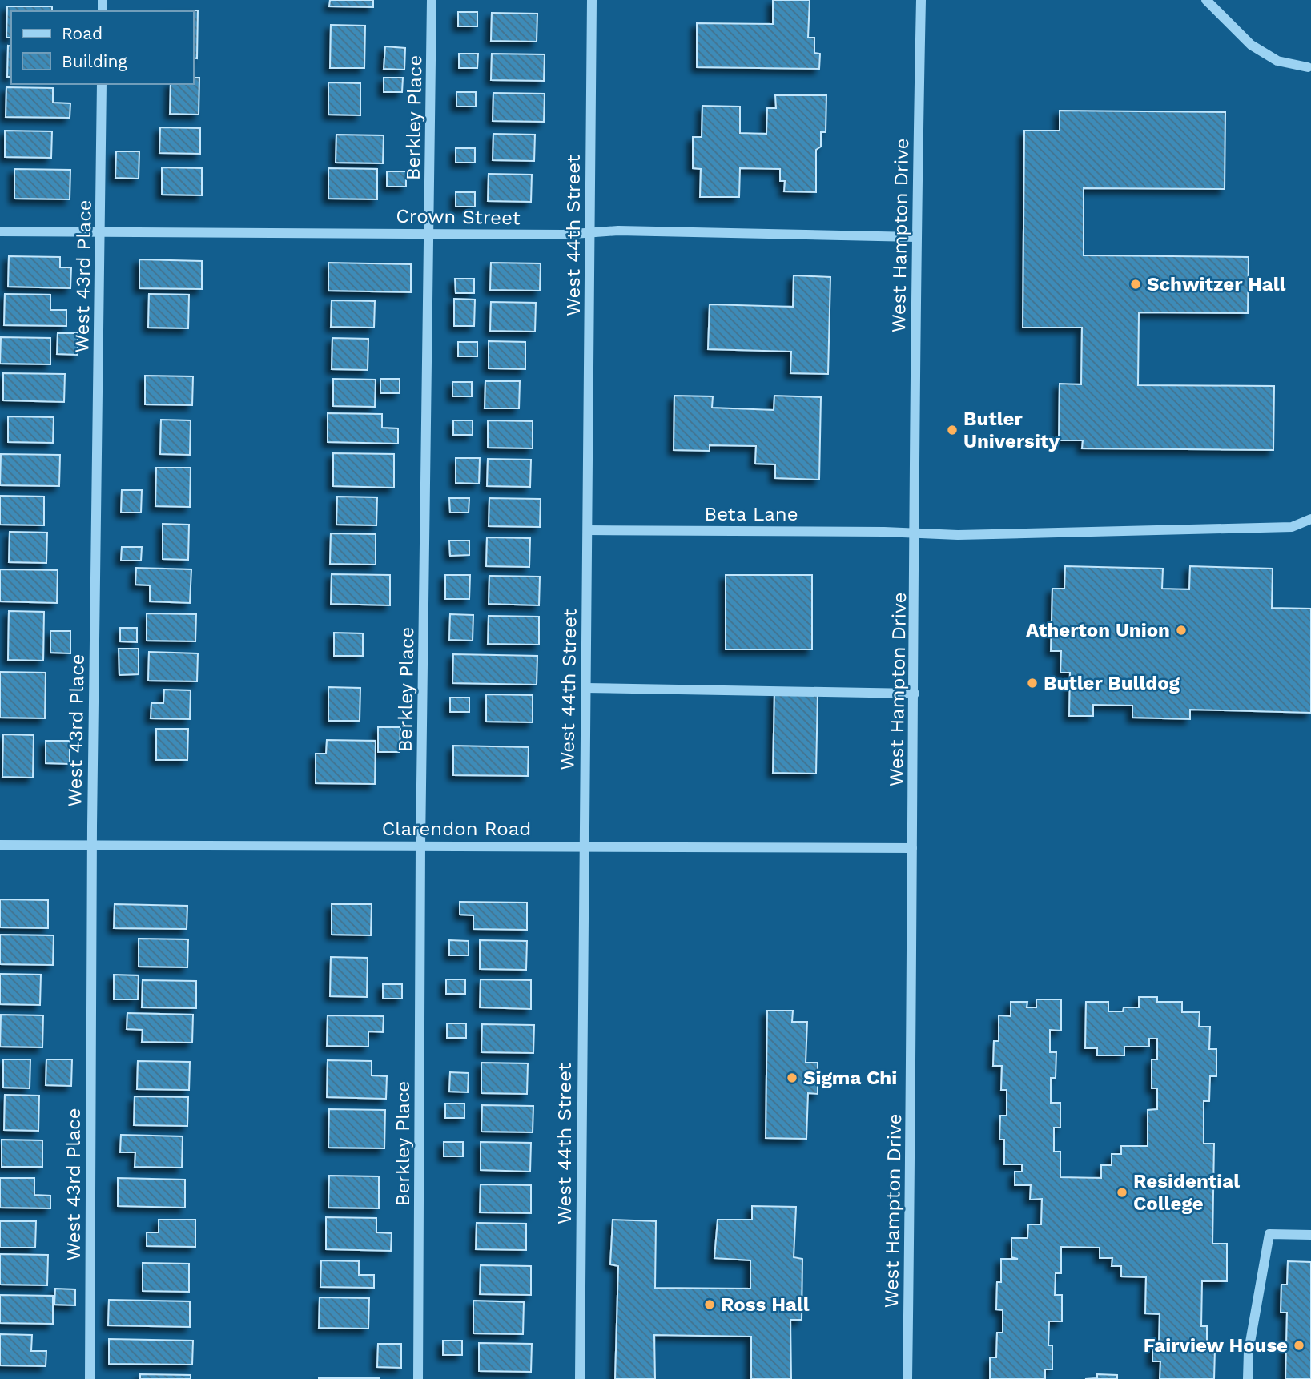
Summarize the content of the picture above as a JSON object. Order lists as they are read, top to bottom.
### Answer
{
  "streets": {
    "street": [
      "Berkley Place",
      "Crown Street",
      "West 44th Street",
      "West Hampton Drive",
      "West 43rd Place",
      "Beta Lane",
      "Clarendon Road"
    ]
  },
  "crossings": [
    ["Berkley Place", "Crown Street"],
    ["Berkley Place", "Clarendon Road"],
    ["Crown Street", "West 44th Street"],
    ["Crown Street", "West Hampton Drive"],
    ["Crown Street", "West 43rd Place"],
    ["West 44th Street", "Beta Lane"],
    ["West 44th Street", "Clarendon Road"],
    ["West Hampton Drive", "Beta Lane"],
    ["West Hampton Drive", "Clarendon Road"],
    ["West 43rd Place", "Clarendon Road"]
  ],
  "places": [
    "Schwitzer Hall",
    "Butler University",
    "Atherton Union",
    "Butler Bulldog",
    "Sigma Chi",
    "Residential College",
    "Ross Hall",
    "Fairview House"
  ],
  "legend": ["Road", "Building"]
}
